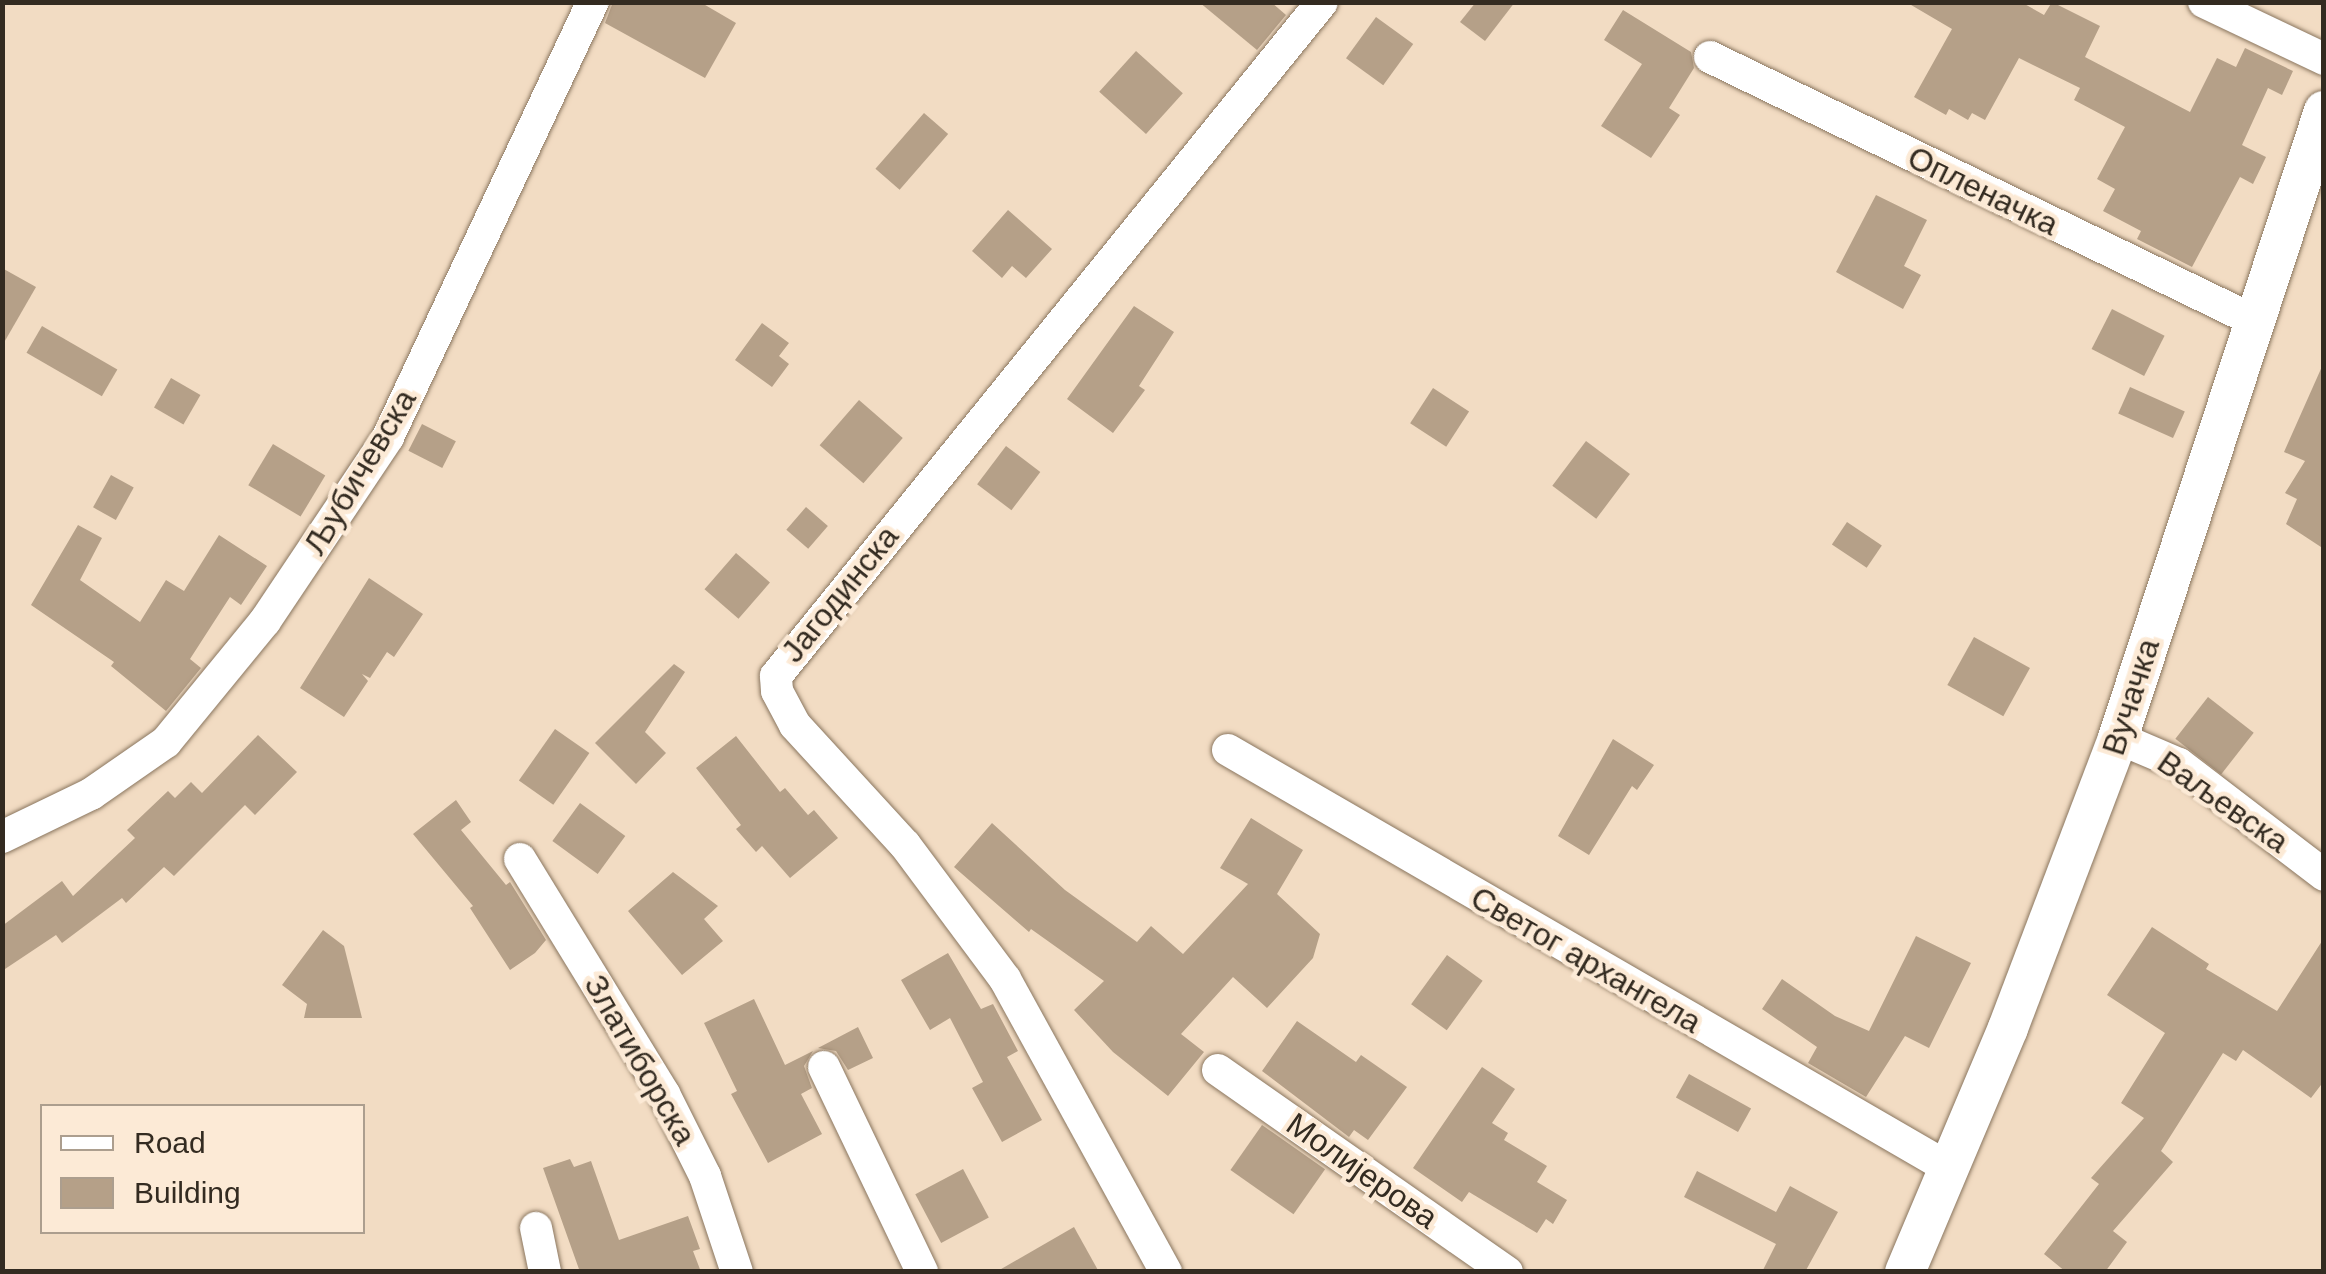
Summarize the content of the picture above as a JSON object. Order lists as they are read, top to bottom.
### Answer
{
  "streets": {
    "street": [
      "Опленачка",
      "Љубичевска",
      "Јагодинска",
      "Вучачка",
      "Ваљевска",
      "Светог архангела",
      "Златиборска",
      "Молијерова"
    ]
  },
  "crossings": [
    ["Опленачка", "Вучачка"],
    ["Вучачка", "Ваљевска"],
    ["Вучачка", "Светог архангела"]
  ],
  "legend": ["Road", "Building"]
}
